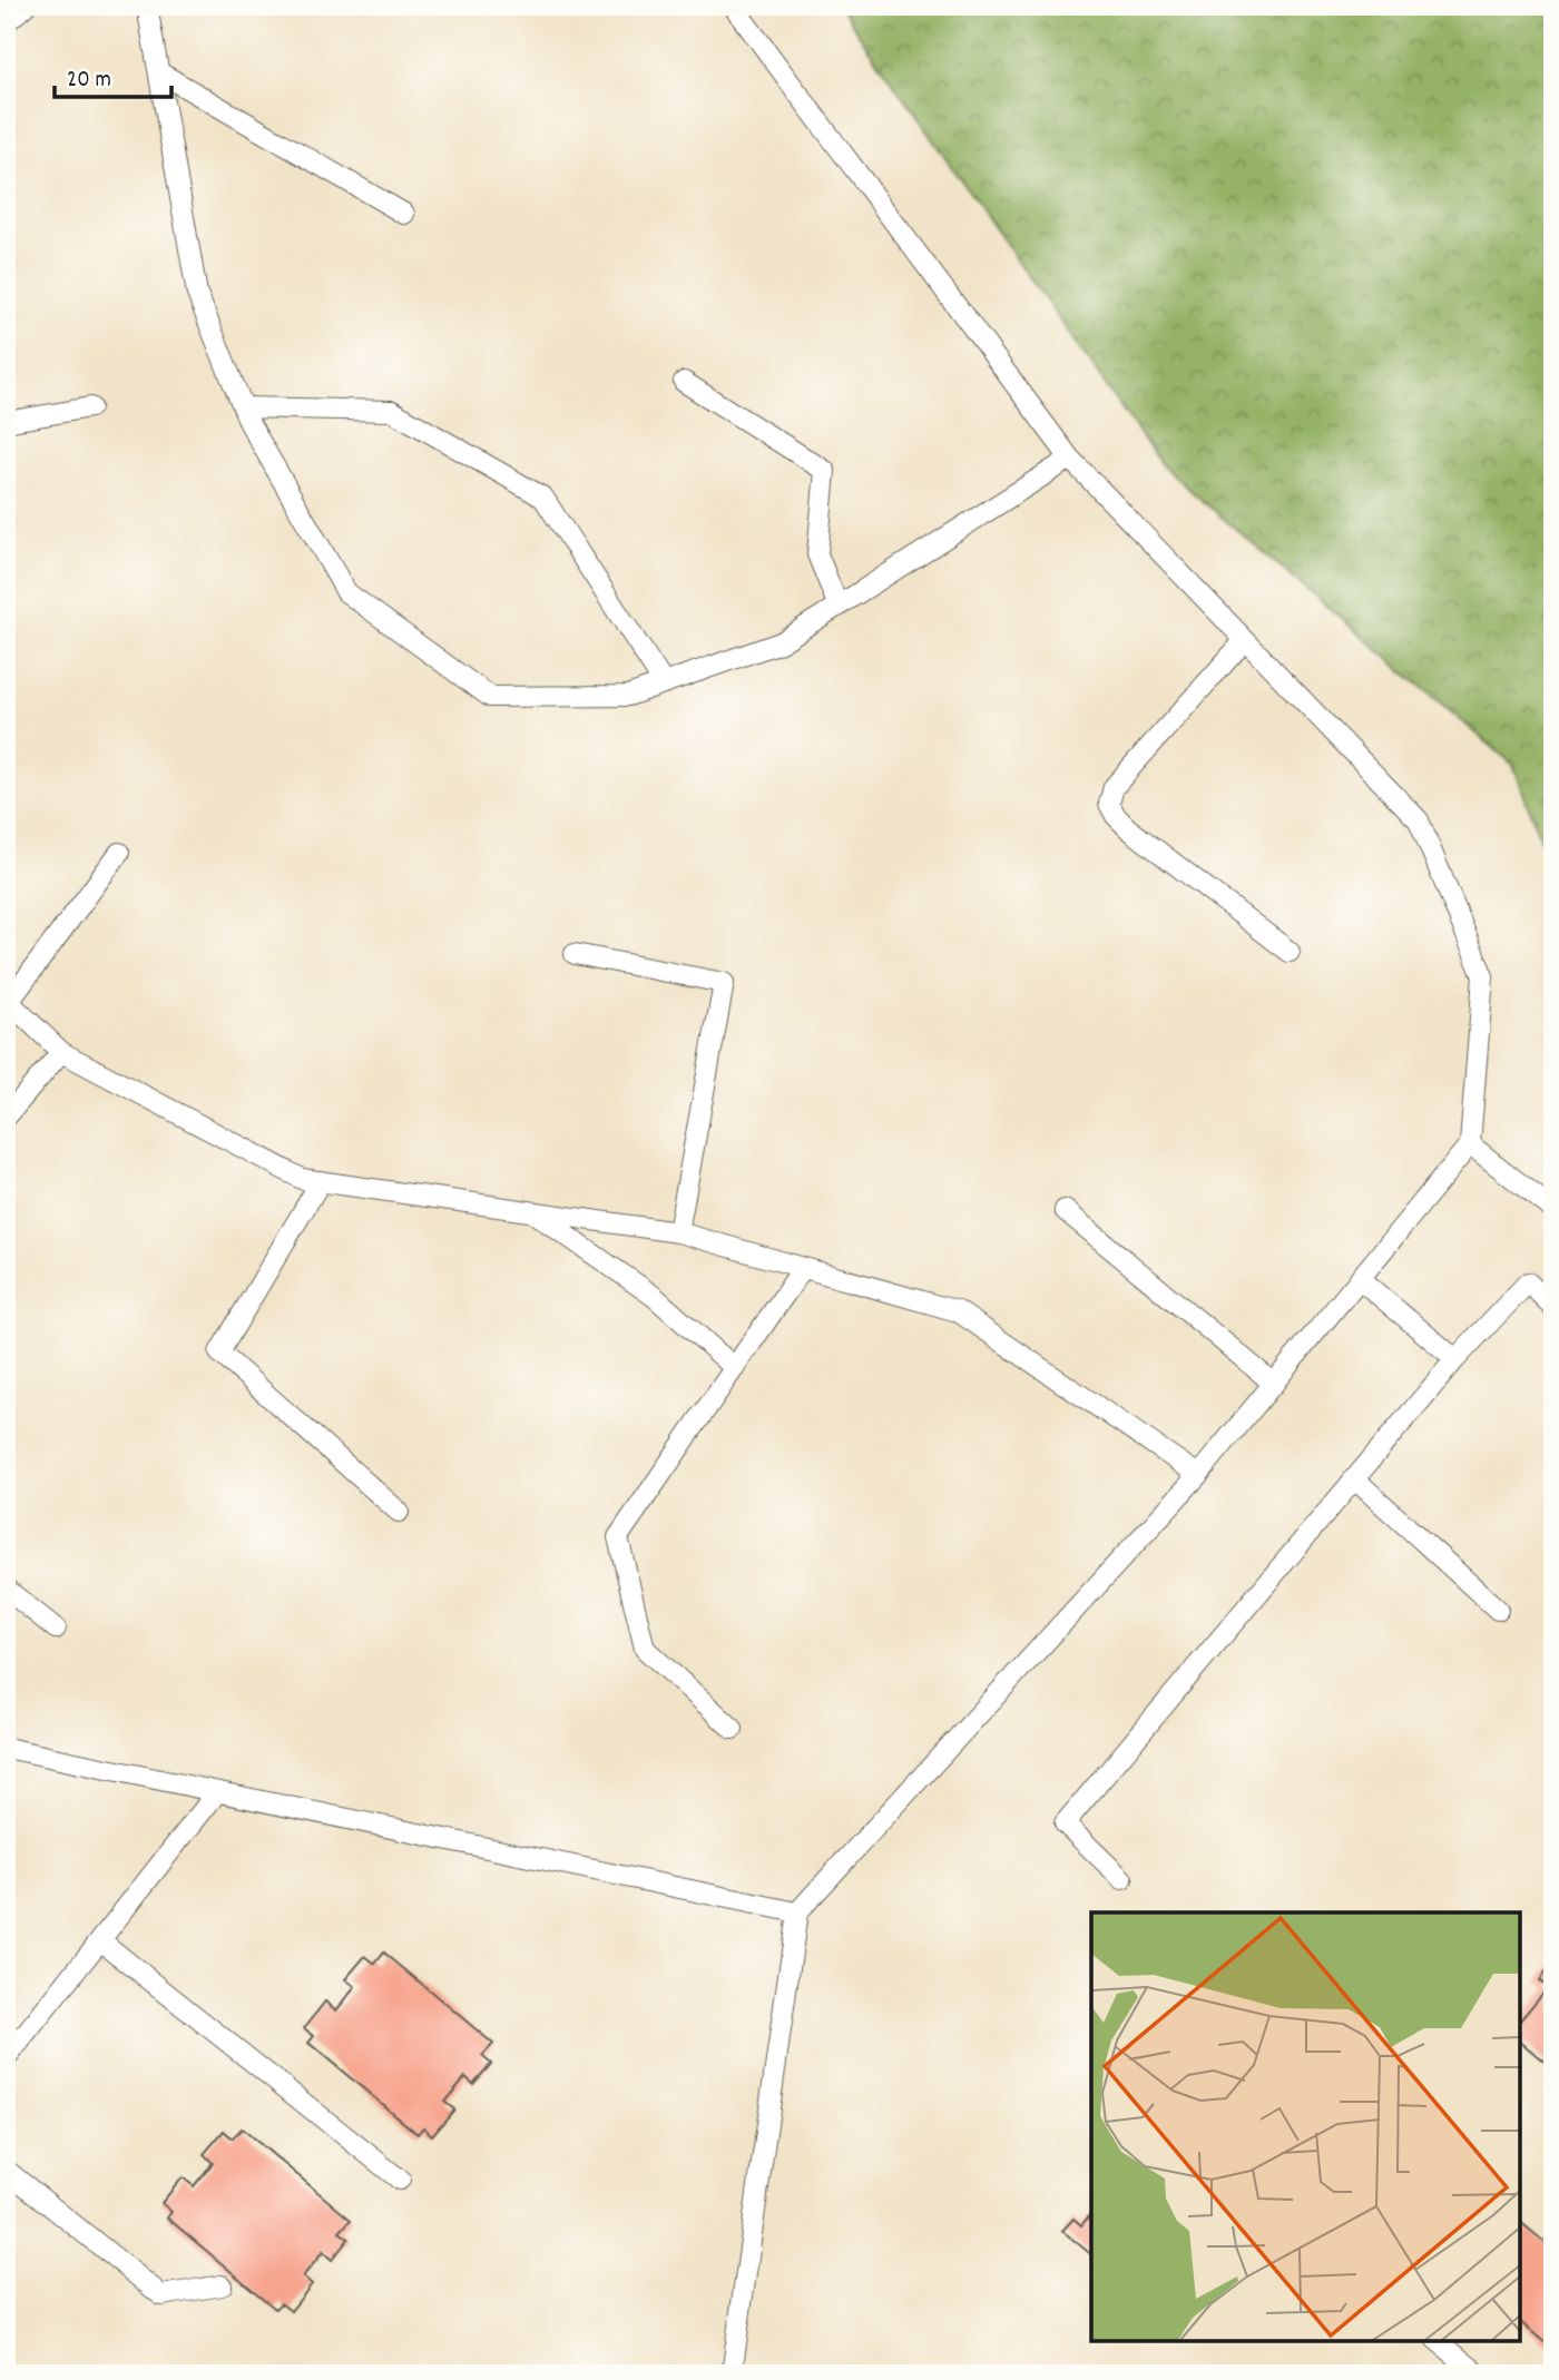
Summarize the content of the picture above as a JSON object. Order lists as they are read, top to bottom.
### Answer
{
  "scale_bar": "20 m"
}
